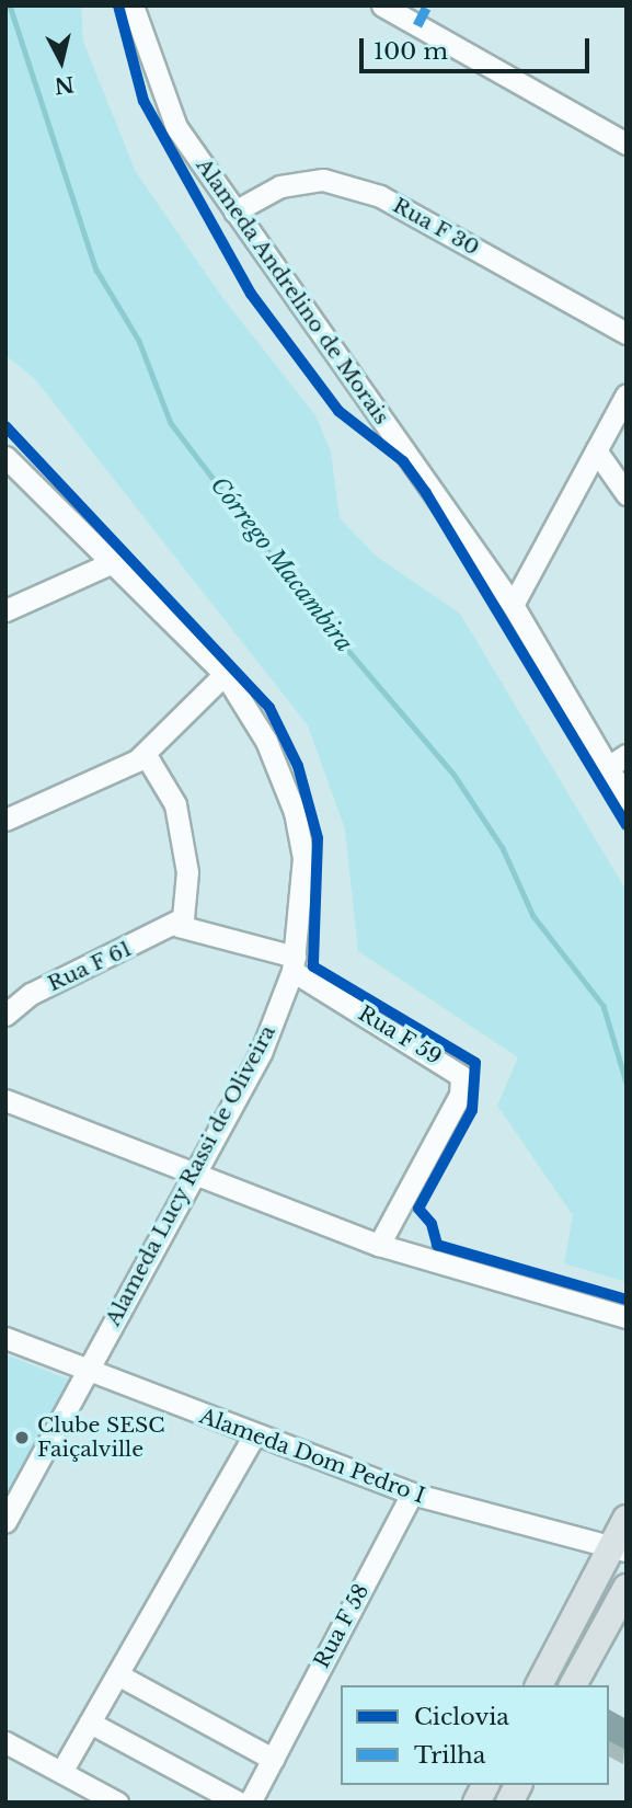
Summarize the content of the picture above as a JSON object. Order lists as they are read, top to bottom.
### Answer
{
  "streets": {
    "street": [
      "Rua F 30",
      "Alameda Andrelino de Morais",
      "Rua F 61",
      "Rua F 59",
      "Alameda Lucy Rassi de Oliveira",
      "Alameda Dom Pedro I",
      "Rua F 58"
    ]
  },
  "crossings": [
    ["Rua F 30", "Alameda Andrelino de Morais"],
    ["Rua F 59", "Alameda Lucy Rassi de Oliveira"],
    ["Alameda Lucy Rassi de Oliveira", "Alameda Dom Pedro I"],
    ["Alameda Dom Pedro I", "Rua F 58"]
  ],
  "water": ["Córrego Macambira"],
  "places": ["Clube SESC Faiçalville"],
  "legend": ["Ciclovia", "Trilha"],
  "scale_bar": "100 m",
  "north": "bottom"
}
